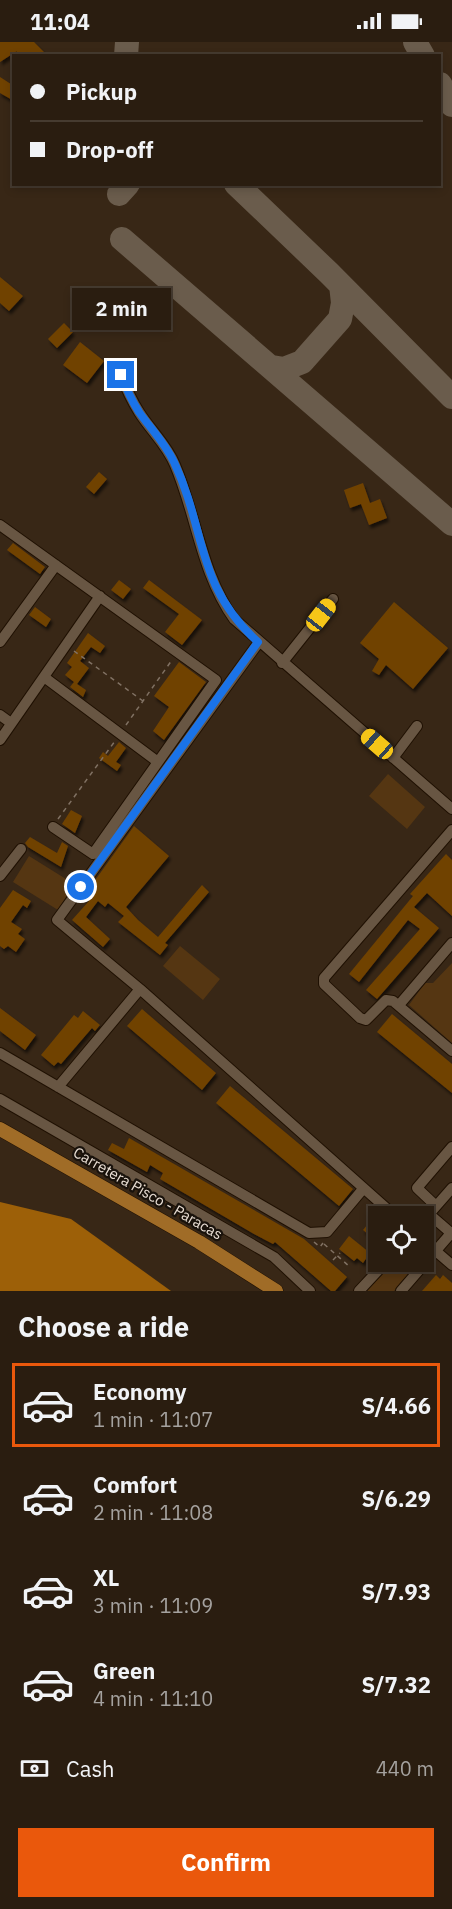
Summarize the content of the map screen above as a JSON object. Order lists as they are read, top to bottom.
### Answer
{
  "streets": {
    "main road": ["Carretera Pisco - Paracas"]
  },
  "page": {
    "status": "11:04",
    "banner": ["Pickup", "Drop-off"],
    "bubble": "2 min",
    "heading": "Choose a ride",
    "list": [
      {
        "name": "Economy",
        "note": "1 min · 11:07",
        "value": "S/4.66"
      },
      {
        "name": "Comfort",
        "note": "2 min · 11:08",
        "value": "S/6.29"
      },
      {
        "name": "XL",
        "note": "3 min · 11:09",
        "value": "S/7.93"
      },
      {
        "name": "Green",
        "note": "4 min · 11:10",
        "value": "S/7.32"
      }
    ],
    "pay": ["Cash", "440 m"],
    "buttons": "Confirm"
  }
}
